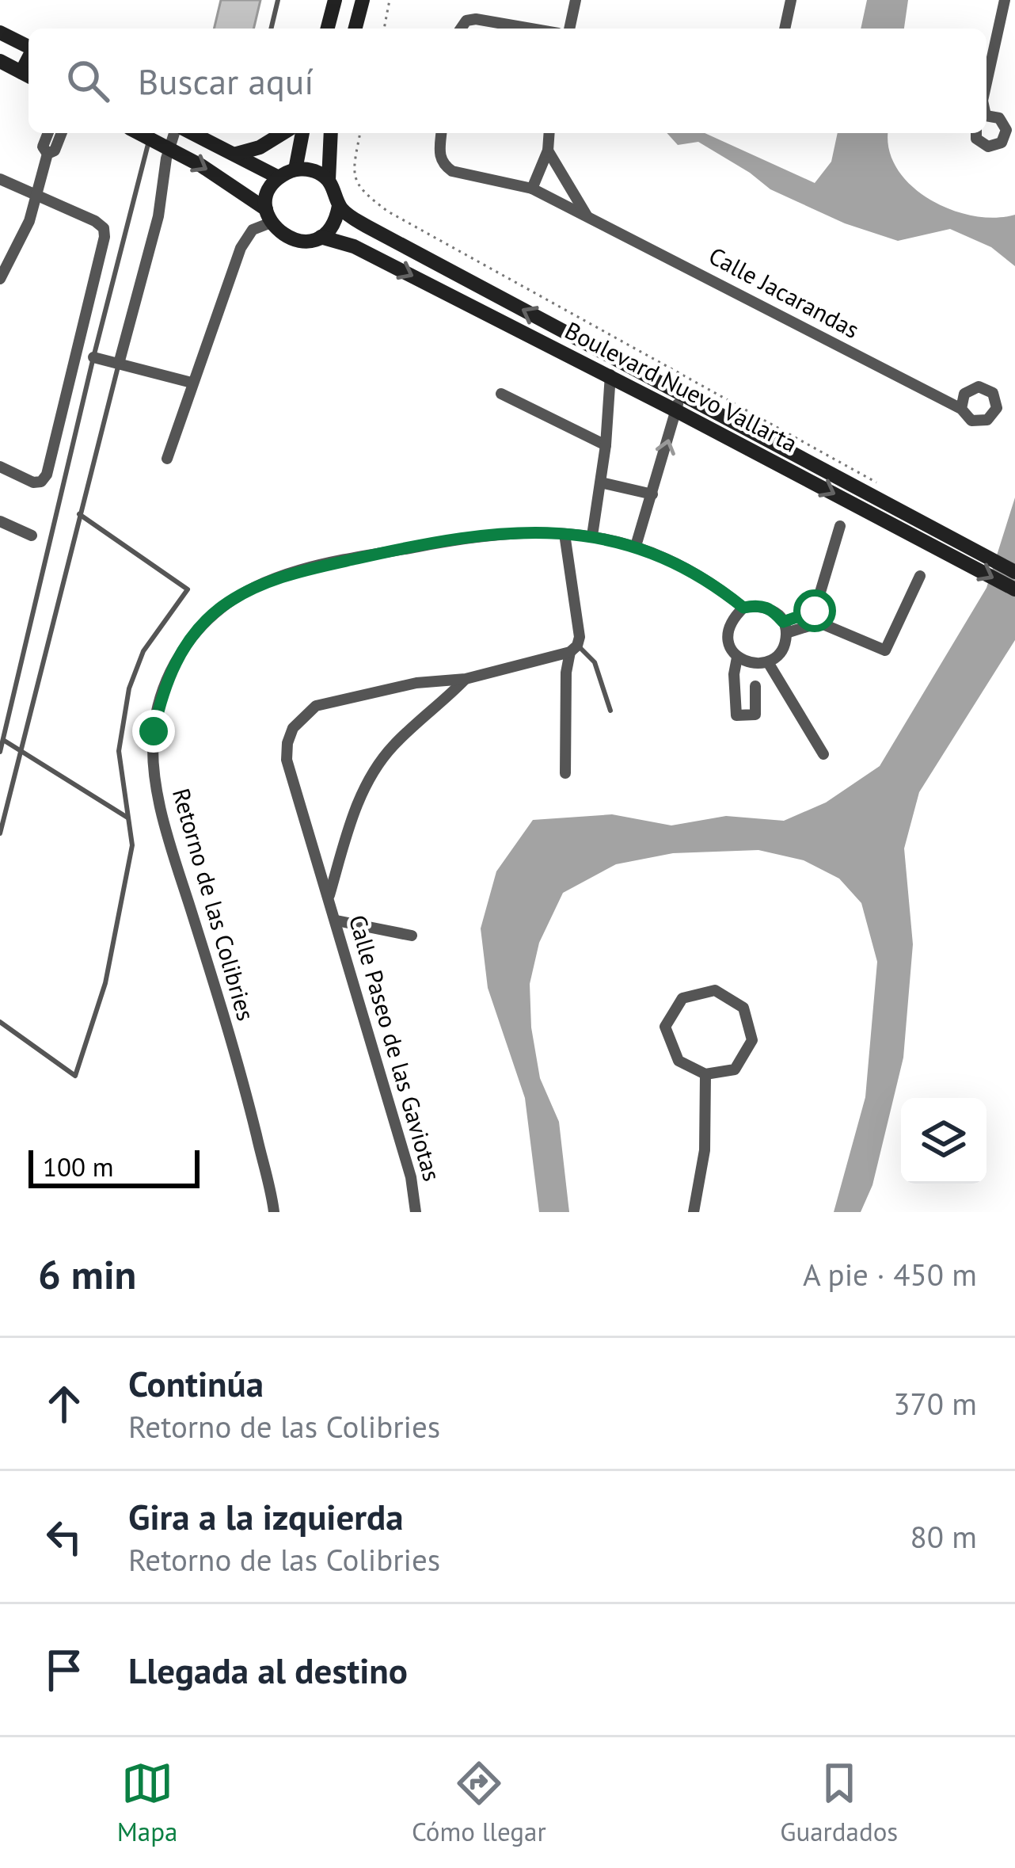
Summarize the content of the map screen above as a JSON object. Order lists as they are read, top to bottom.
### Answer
{
  "streets": {
    "main road": ["Boulevard Nuevo Vallarta"],
    "street": ["Calle Jacarandas", "Retorno de las Colibries", "Calle Paseo de las Gaviotas"]
  },
  "scale_bar": "100 m",
  "page": {
    "search": "Buscar aquí",
    "scale": "100 m",
    "heading": ["6 min", "A pie · 450 m"],
    "list": [
      ["Continúa", "Retorno de las Colibries", "370 m"],
      ["Gira a la izquierda", "Retorno de las Colibries", "80 m"],
      "Llegada al destino"
    ],
    "nav": ["Mapa", "Cómo llegar", "Guardados"]
  }
}
